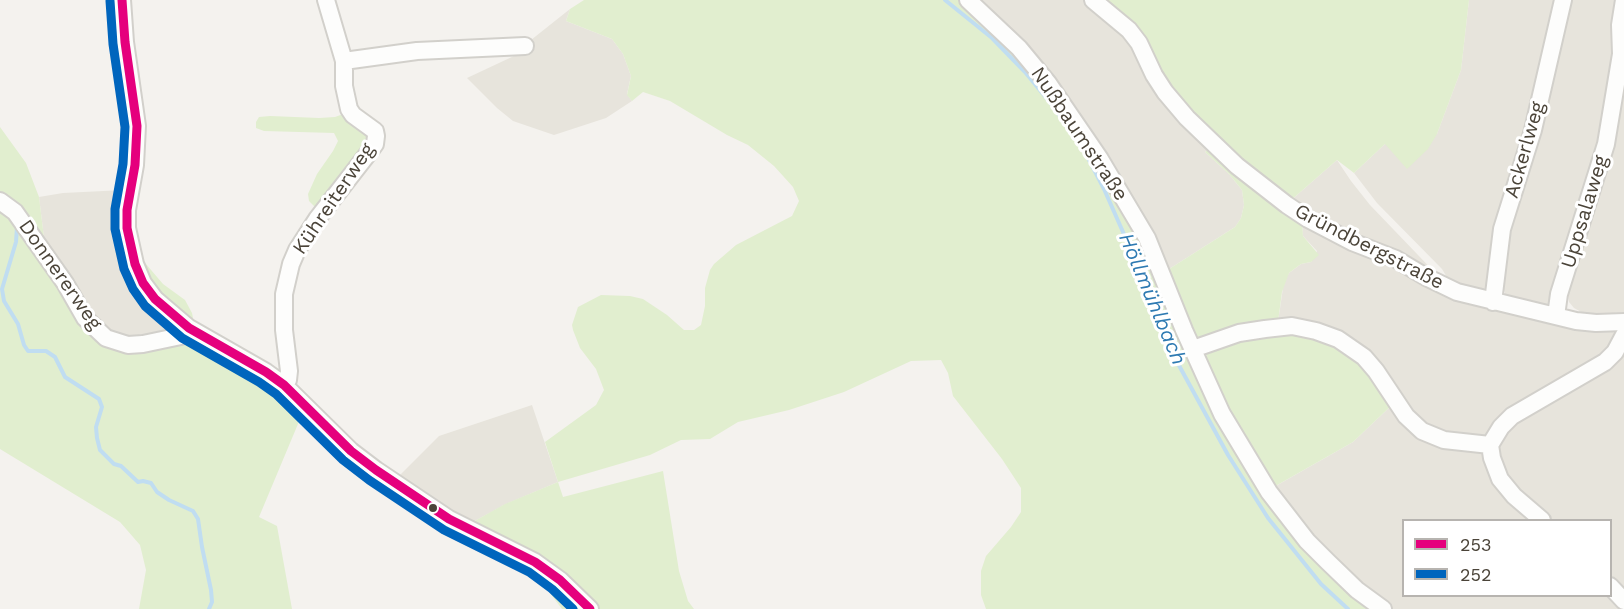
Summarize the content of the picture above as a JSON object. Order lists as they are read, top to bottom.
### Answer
{
  "streets": {
    "street": [
      "Nußbaumstraße",
      "Ackerlweg",
      "Kühreiterweg",
      "Uppsalaweg",
      "Gründbergstraße",
      "Donnererweg"
    ]
  },
  "crossings": [
    ["Ackerlweg", "Gründbergstraße"],
    ["Uppsalaweg", "Gründbergstraße"]
  ],
  "water": ["Höllmühlbach"],
  "lines": ["transit line 253", "transit line 252"],
  "legend": ["253", "252"]
}
